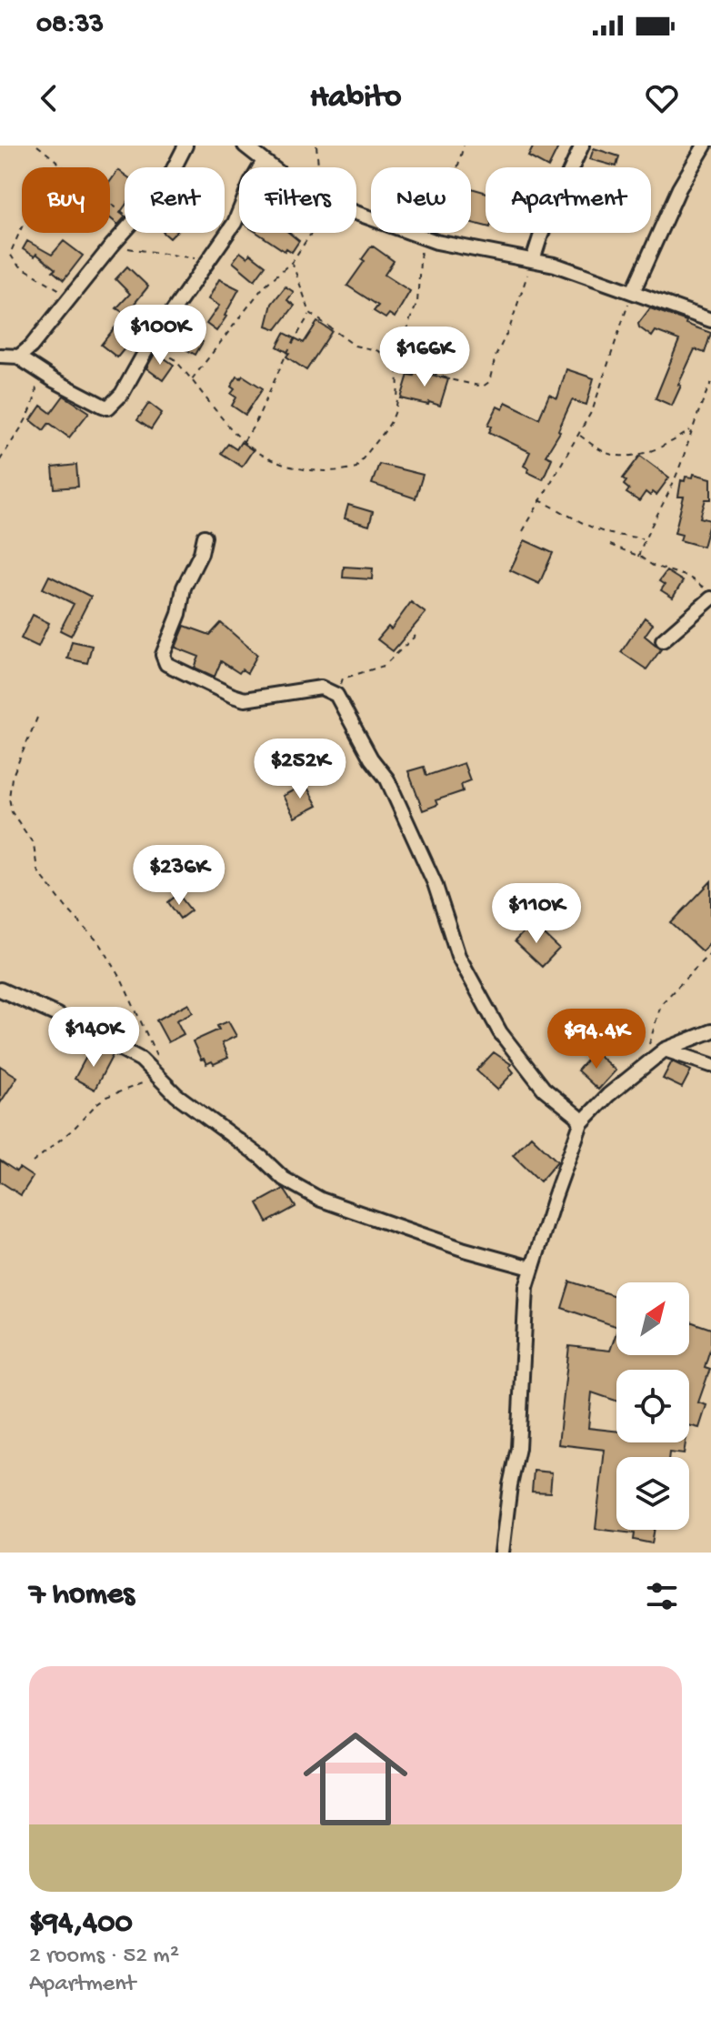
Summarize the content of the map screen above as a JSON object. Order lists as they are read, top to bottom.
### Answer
{
  "north": "top right",
  "page": {
    "status": "08:33",
    "header": "Habito",
    "chip": [
      "Buy",
      "Rent",
      "Filters",
      "New",
      "Apartment"
    ],
    "price": [
      "$100K",
      "$166K",
      "$252K",
      "$236K",
      "$110K",
      "$140K",
      "$94.4K"
    ],
    "heading": "7 homes",
    "list": [
      {
        "name": "$94,400",
        "note": "2 rooms · 52 m² · Apartment"
      }
    ]
  }
}
